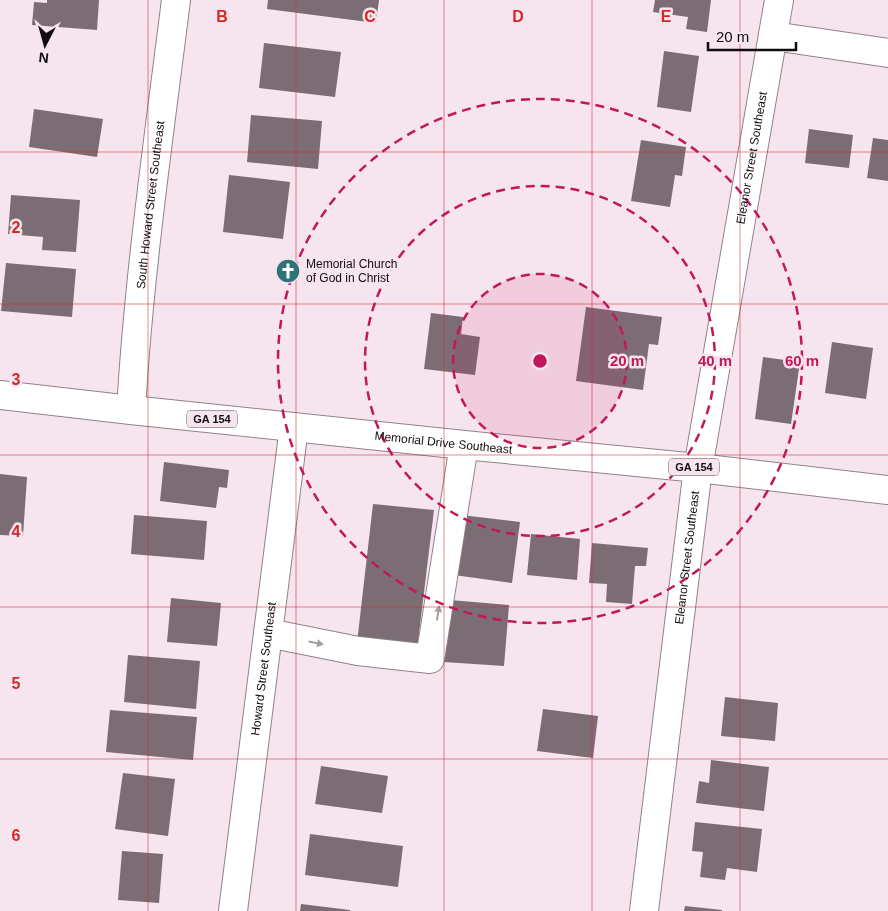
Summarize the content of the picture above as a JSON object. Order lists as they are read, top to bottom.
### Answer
{
  "streets": {
    "street": [
      "Eleanor Street Southeast",
      "South Howard Street Southeast",
      "GA 154",
      "Memorial Drive Southeast",
      "Howard Street Southeast"
    ]
  },
  "crossings": [
    ["Eleanor Street Southeast", "Memorial Drive Southeast"],
    ["South Howard Street Southeast", "Memorial Drive Southeast"],
    ["Memorial Drive Southeast", "Howard Street Southeast"]
  ],
  "places": {
    "church": ["Memorial Church of God in Christ"]
  },
  "scale_bar": "20 m",
  "north": "bottom",
  "grid": {
    "columns": [
      "B",
      "C",
      "D",
      "E"
    ],
    "rows": [
      "2",
      "3",
      "4",
      "5",
      "6"
    ]
  },
  "rings": ["20 m", "40 m", "60 m"]
}
